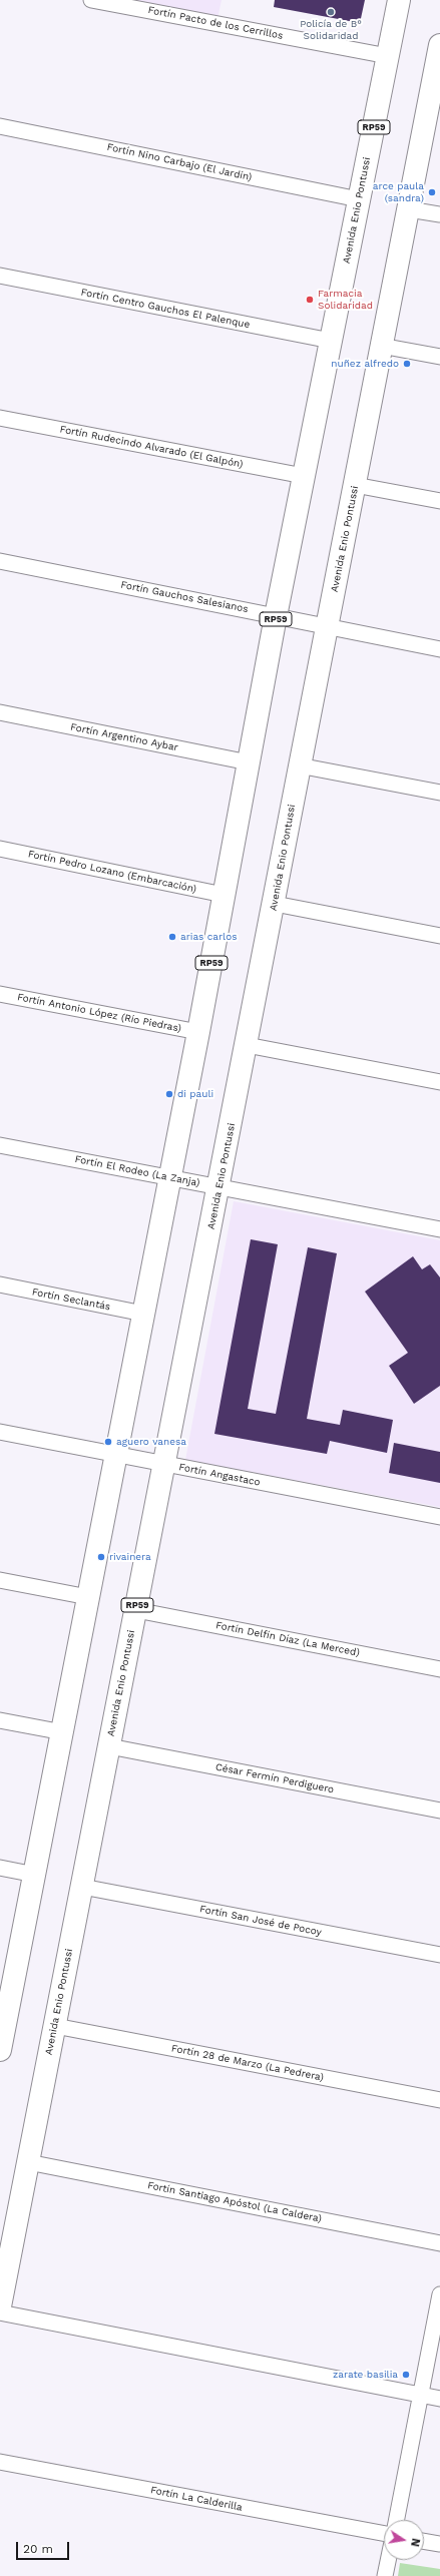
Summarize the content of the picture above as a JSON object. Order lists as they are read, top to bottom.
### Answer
{
  "streets": {
    "main road": ["RP59", "Avenida Enio Pontussi"],
    "street": [
      "Fortín Pacto de los Cerrillos",
      "Fortín Nino Carbajo (El Jardín)",
      "Fortín Centro Gauchos El Palenque",
      "Fortín Rudecindo Alvarado (El Galpón)",
      "Fortín Gauchos Salesianos",
      "Fortín Argentino Aybar",
      "Fortín Pedro Lozano (Embarcación)",
      "Fortín Antonio López (Río Piedras)",
      "Fortín El Rodeo (La Zanja)",
      "Fortín Seclantás",
      "Fortín Angastaco",
      "Fortín Delfín Díaz (La Merced)",
      "César Fermín Perdiguero",
      "Fortín San José de Pocoy",
      "Fortín 28 de Marzo (La Pedrera)",
      "Fortín Santiago Apóstol (La Caldera)",
      "Fortín La Calderilla"
    ]
  },
  "crossings": [
    ["Fortín Pacto de los Cerrillos", "Avenida Enio Pontussi"],
    ["Fortín Nino Carbajo (El Jardín)", "Avenida Enio Pontussi"],
    ["Avenida Enio Pontussi", "Fortín Centro Gauchos El Palenque"],
    ["Avenida Enio Pontussi", "Fortín Rudecindo Alvarado (El Galpón)"],
    ["Avenida Enio Pontussi", "Fortín Gauchos Salesianos"],
    ["Avenida Enio Pontussi", "Fortín Argentino Aybar"],
    ["Avenida Enio Pontussi", "Fortín Pedro Lozano (Embarcación)"],
    ["Avenida Enio Pontussi", "Fortín Antonio López (Río Piedras)"],
    ["Avenida Enio Pontussi", "Fortín El Rodeo (La Zanja)"],
    ["Avenida Enio Pontussi", "Fortín Seclantás"],
    ["Avenida Enio Pontussi", "Fortín Angastaco"],
    ["Avenida Enio Pontussi", "Fortín Delfín Díaz (La Merced)"],
    ["Avenida Enio Pontussi", "César Fermín Perdiguero"],
    ["Avenida Enio Pontussi", "Fortín San José de Pocoy"],
    ["Avenida Enio Pontussi", "Fortín 28 de Marzo (La Pedrera)"],
    ["Avenida Enio Pontussi", "Fortín Santiago Apóstol (La Caldera)"]
  ],
  "places": [
    "Policía de B° Solidaridad",
    "arce paula (sandra)",
    "Farmacia Solidaridad",
    "nuñez alfredo",
    "arias carlos",
    "di pauli",
    "aguero vanesa",
    "rivainera",
    "zarate basilia"
  ],
  "scale_bar": "20 m",
  "north": "right"
}
